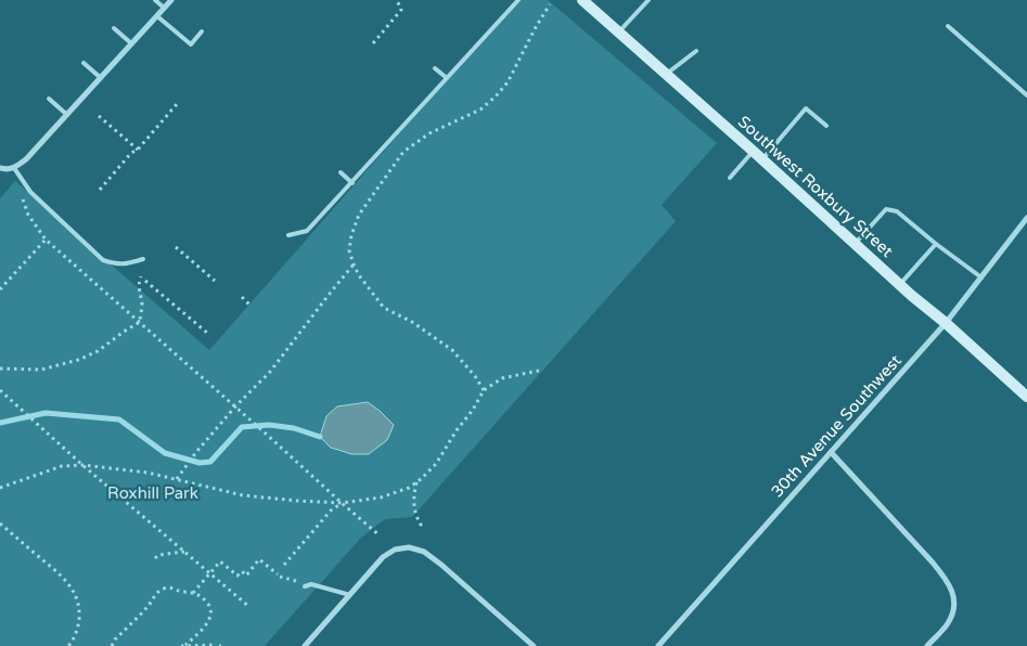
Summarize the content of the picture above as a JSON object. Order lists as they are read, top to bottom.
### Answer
{
  "streets": {
    "main road": ["Southwest Roxbury Street"],
    "street": ["30th Avenue Southwest"]
  },
  "crossings": [
    ["Southwest Roxbury Street", "30th Avenue Southwest"]
  ],
  "parks": ["Roxhill Park"]
}
